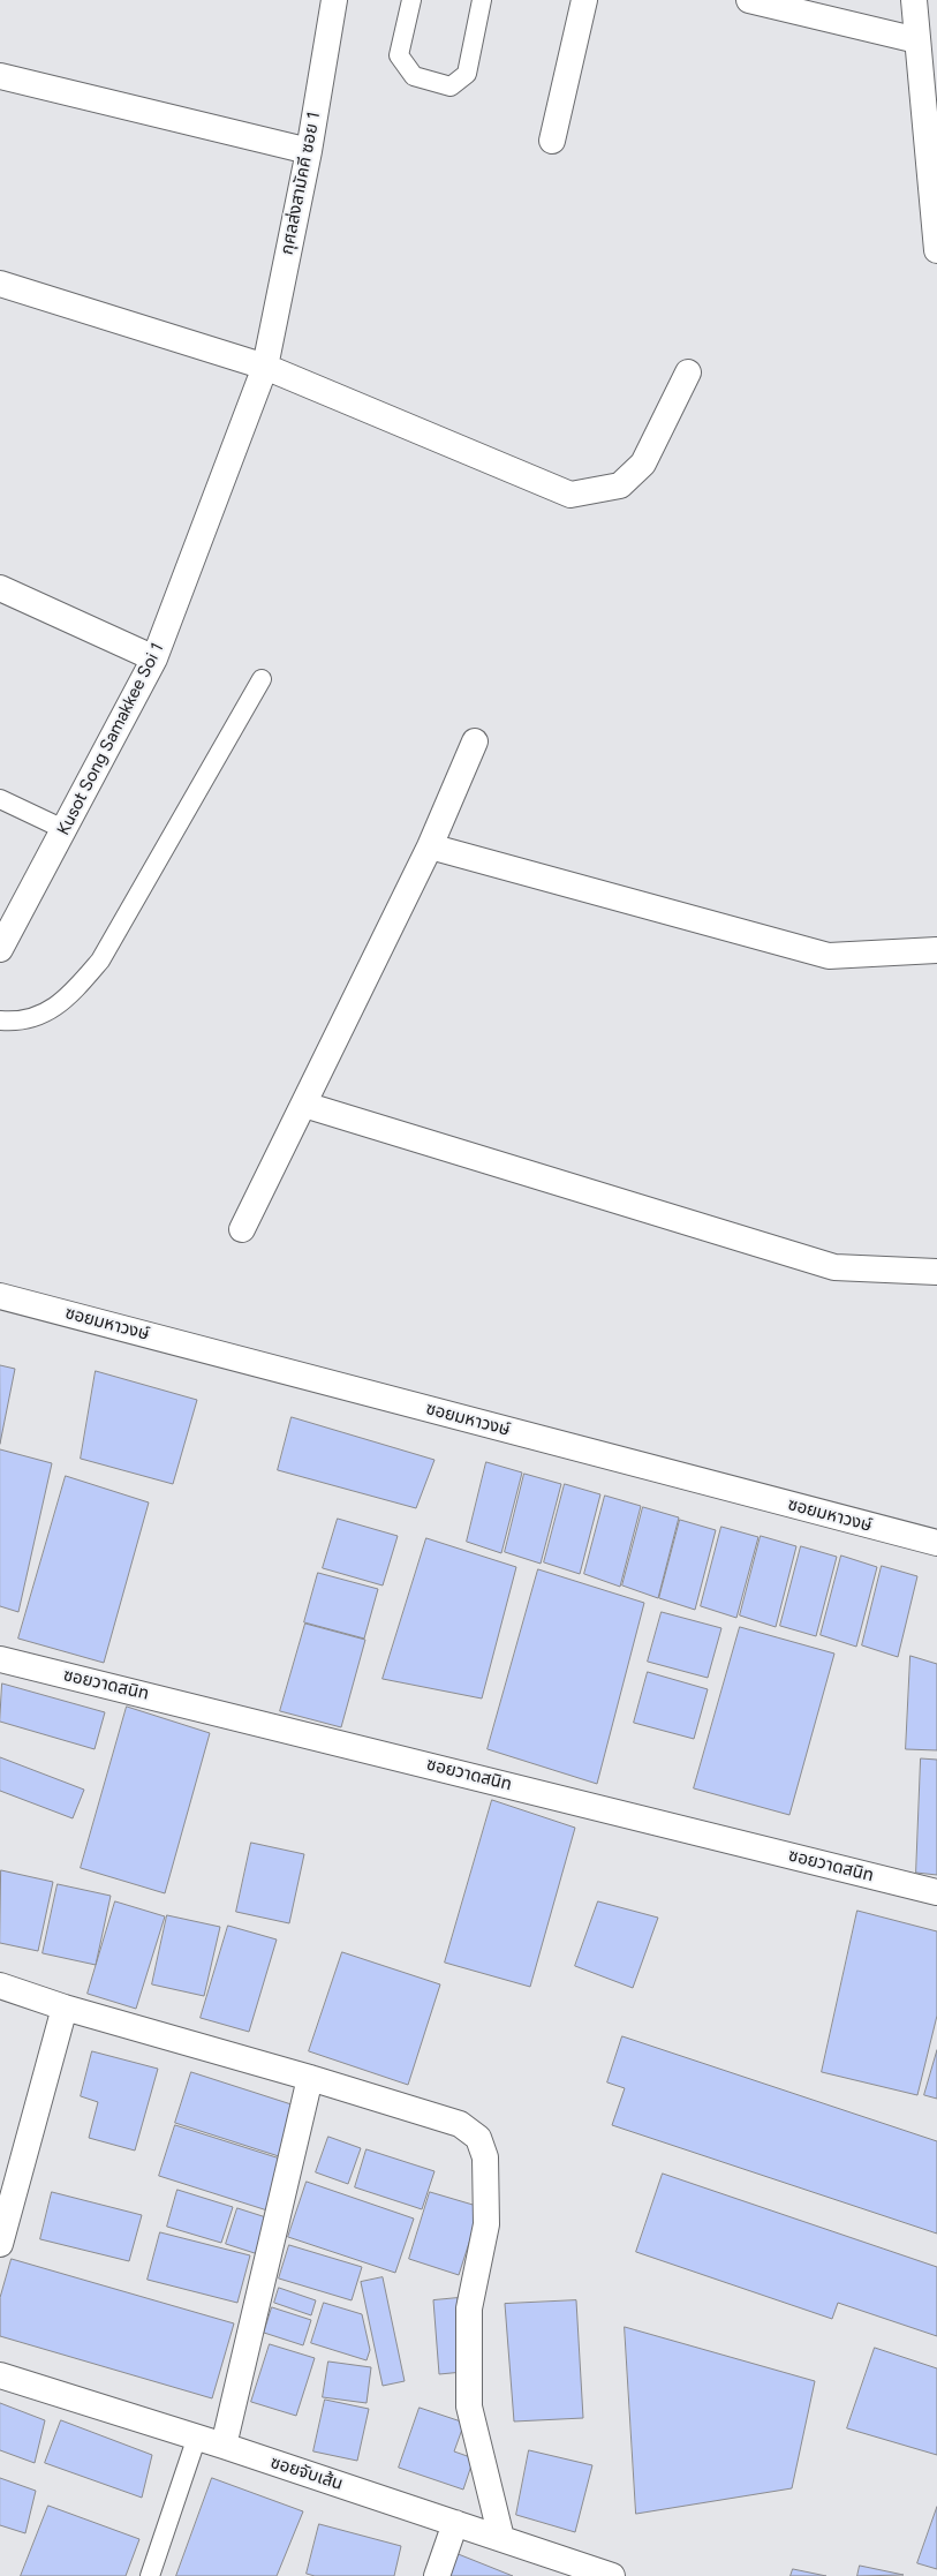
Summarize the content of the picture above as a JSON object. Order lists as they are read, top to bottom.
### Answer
{
  "streets": {
    "street": [
      "กุศลส่งสามัคคี ซอย 1",
      "Kusot Song Samakkee Soi 1",
      "ซอยมหาวงษ์",
      "ซอยวาดสนิท",
      "ซอยจับเส้น"
    ]
  },
  "crossings": [
    ["กุศลส่งสามัคคี ซอย 1", "Kusot Song Samakkee Soi 1"]
  ]
}
